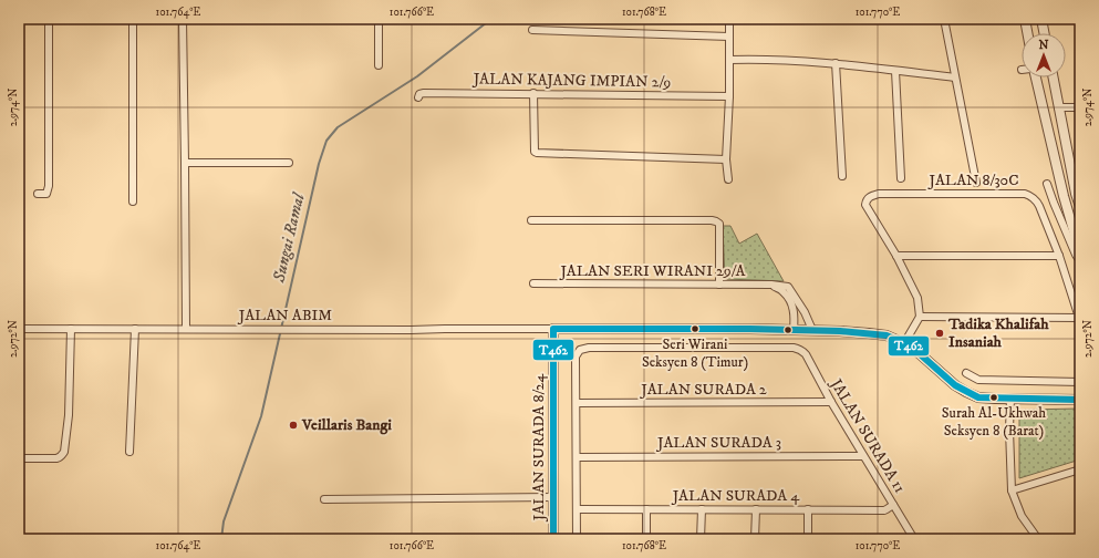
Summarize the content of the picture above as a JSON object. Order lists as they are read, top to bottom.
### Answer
{
  "streets": {
    "street": [
      "JALAN KAJANG IMPIAN 2/9",
      "JALAN 8/30C",
      "JALAN SERI WIRANI 29/A",
      "JALAN ABIM",
      "JALAN SURADA 2",
      "JALAN SURADA 11",
      "JALAN SURADA 3",
      "JALAN SURADA 8/24",
      "JALAN SURADA 4"
    ]
  },
  "crossings": [
    ["JALAN ABIM", "JALAN SURADA 8/24"],
    ["JALAN SURADA 2", "JALAN SURADA 11"],
    ["JALAN SURADA 11", "JALAN SURADA 3"],
    ["JALAN SURADA 11", "JALAN SURADA 4"]
  ],
  "water": ["Sungai Ramal"],
  "places": [
    "Seri Wirani Seksyen 8 (Timur)",
    "Tadika Khalifah Insaniah",
    "Surah Al-Ukhwah Seksyen 8 (Barat)",
    "Veillaris Bangi"
  ],
  "lines": ["transit line T462"],
  "north": "top",
  "coordinates": [
    "101.764°E",
    "101.766°E",
    "101.768°E",
    "101.770°E",
    "2.974°N",
    "2.972°N"
  ]
}
